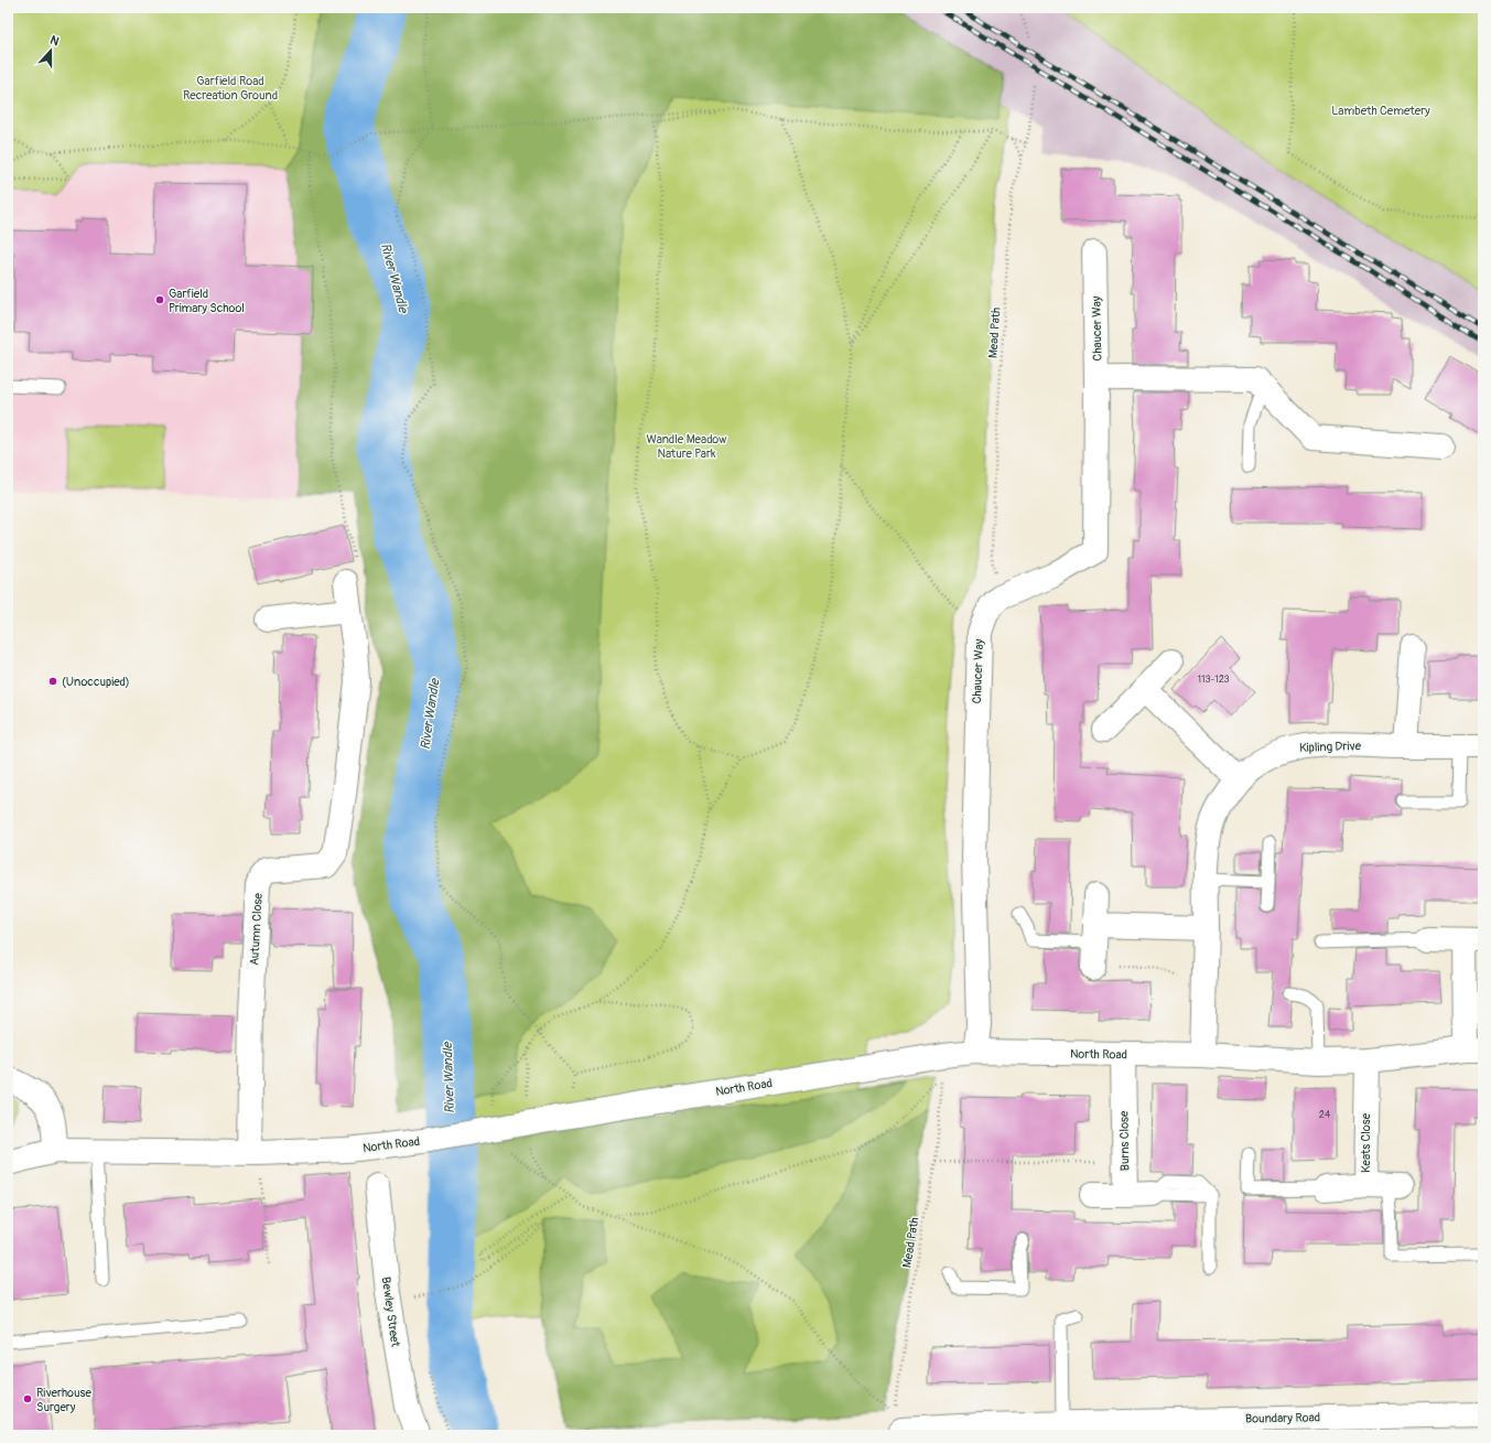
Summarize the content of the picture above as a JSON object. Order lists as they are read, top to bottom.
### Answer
{
  "streets": {
    "street": [
      "Chaucer Way",
      "Kipling Drive",
      "Autumn Close",
      "North Road",
      "Burns Close",
      "Keats Close",
      "Bewley Street",
      "Boundary Road"
    ],
    "path": ["Mead Path"]
  },
  "crossings": [
    ["Chaucer Way", "North Road"],
    ["Kipling Drive", "North Road"],
    ["Autumn Close", "North Road"],
    ["North Road", "Burns Close"],
    ["North Road", "Keats Close"]
  ],
  "water": ["River Wandle"],
  "parks": ["Garfield Road Recreation Ground", "Lambeth Cemetery", "Wandle Meadow Nature Park"],
  "places": ["Garfield Primary School", "(Unoccupied)", "Riverhouse Surgery"],
  "house_numbers": ["113-123", "24"],
  "north": "top"
}
